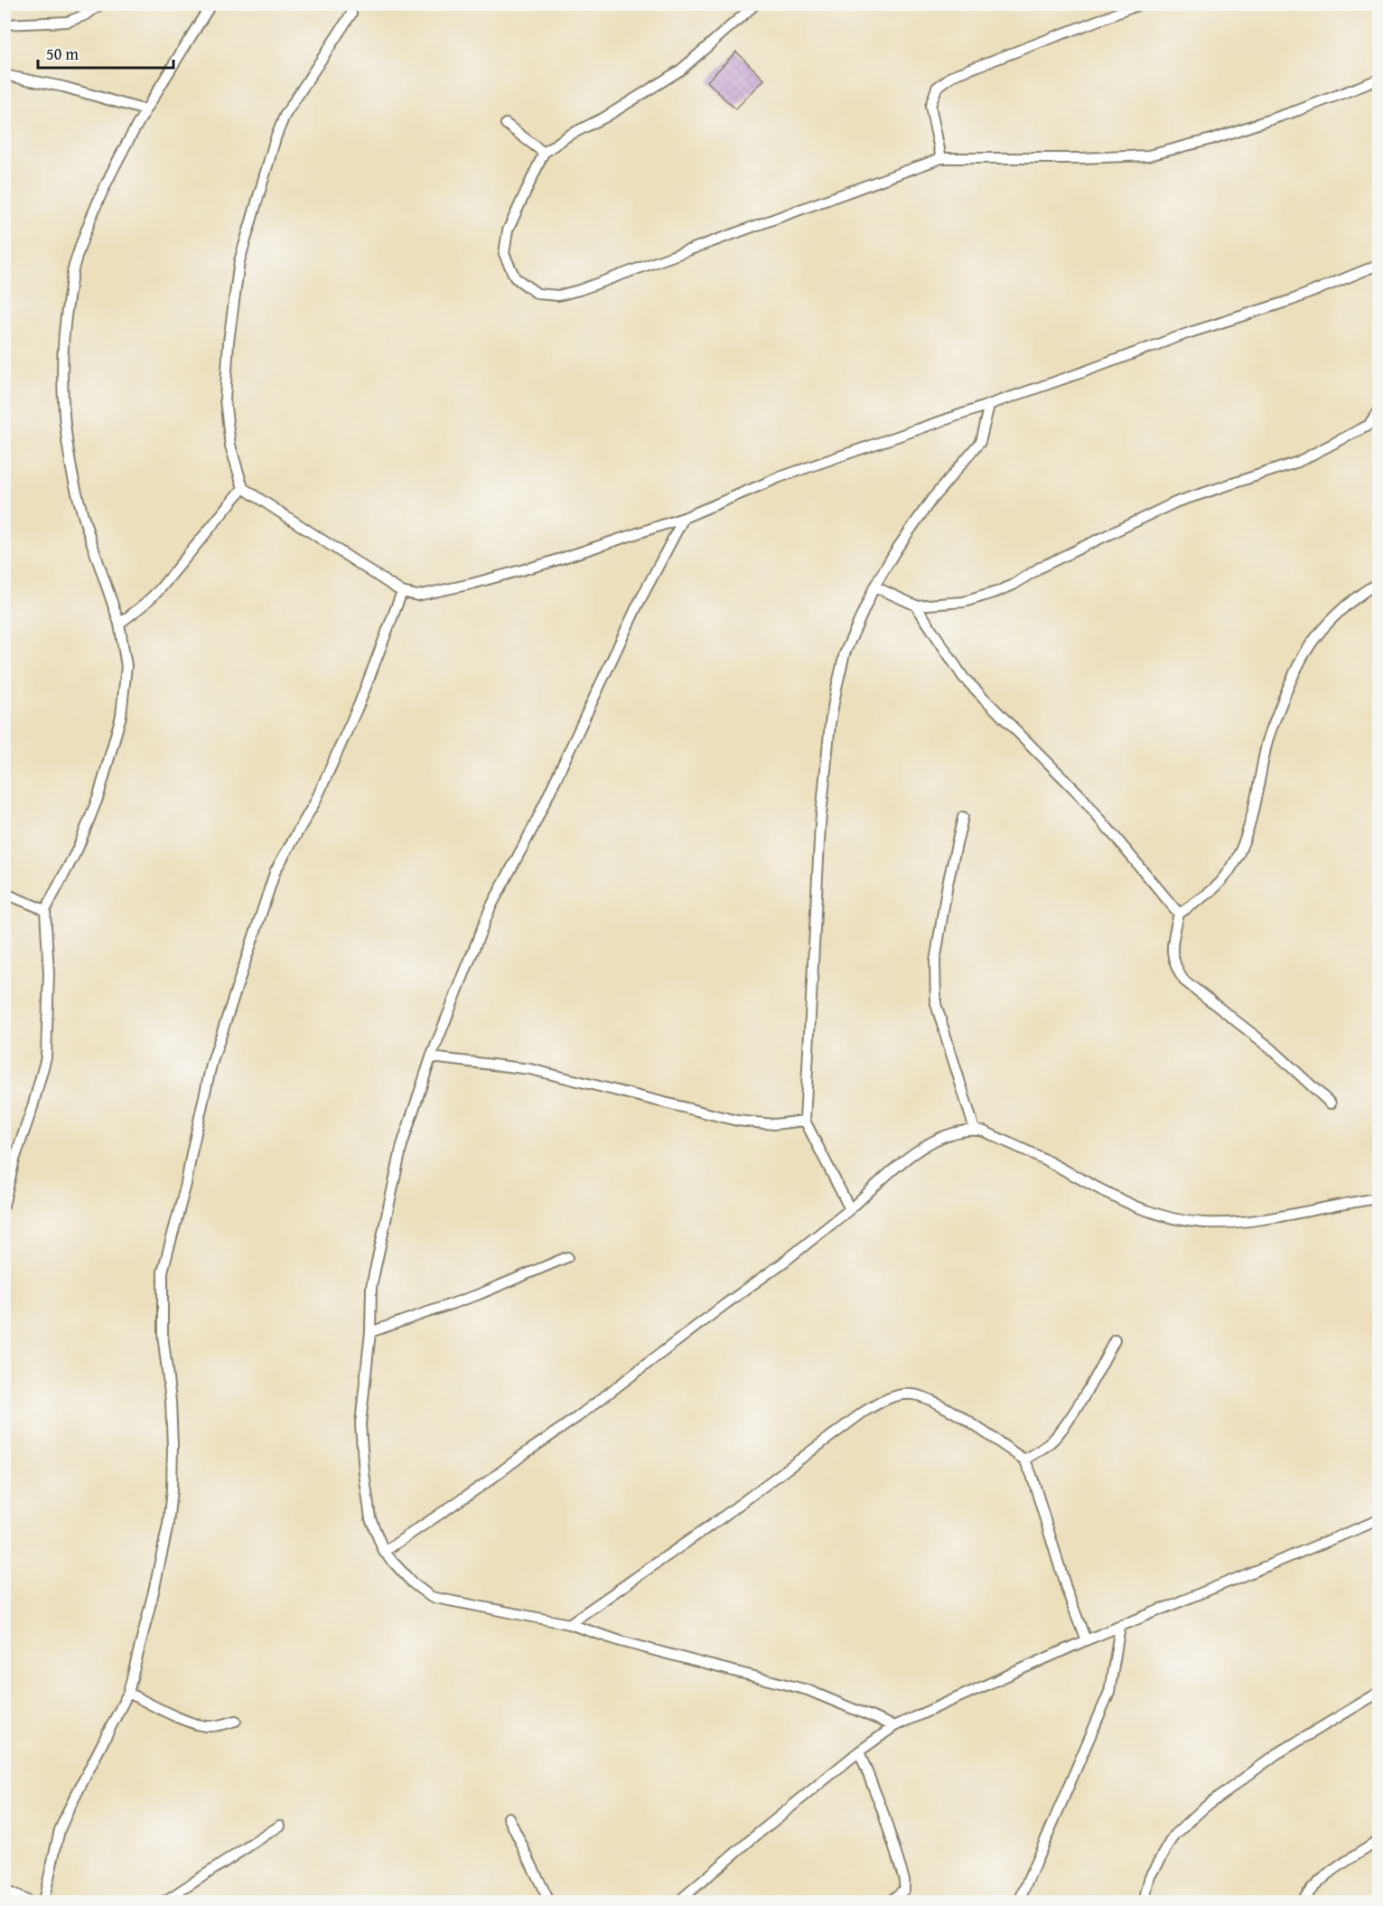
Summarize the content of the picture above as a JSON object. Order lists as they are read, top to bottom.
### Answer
{
  "scale_bar": "50 m"
}
